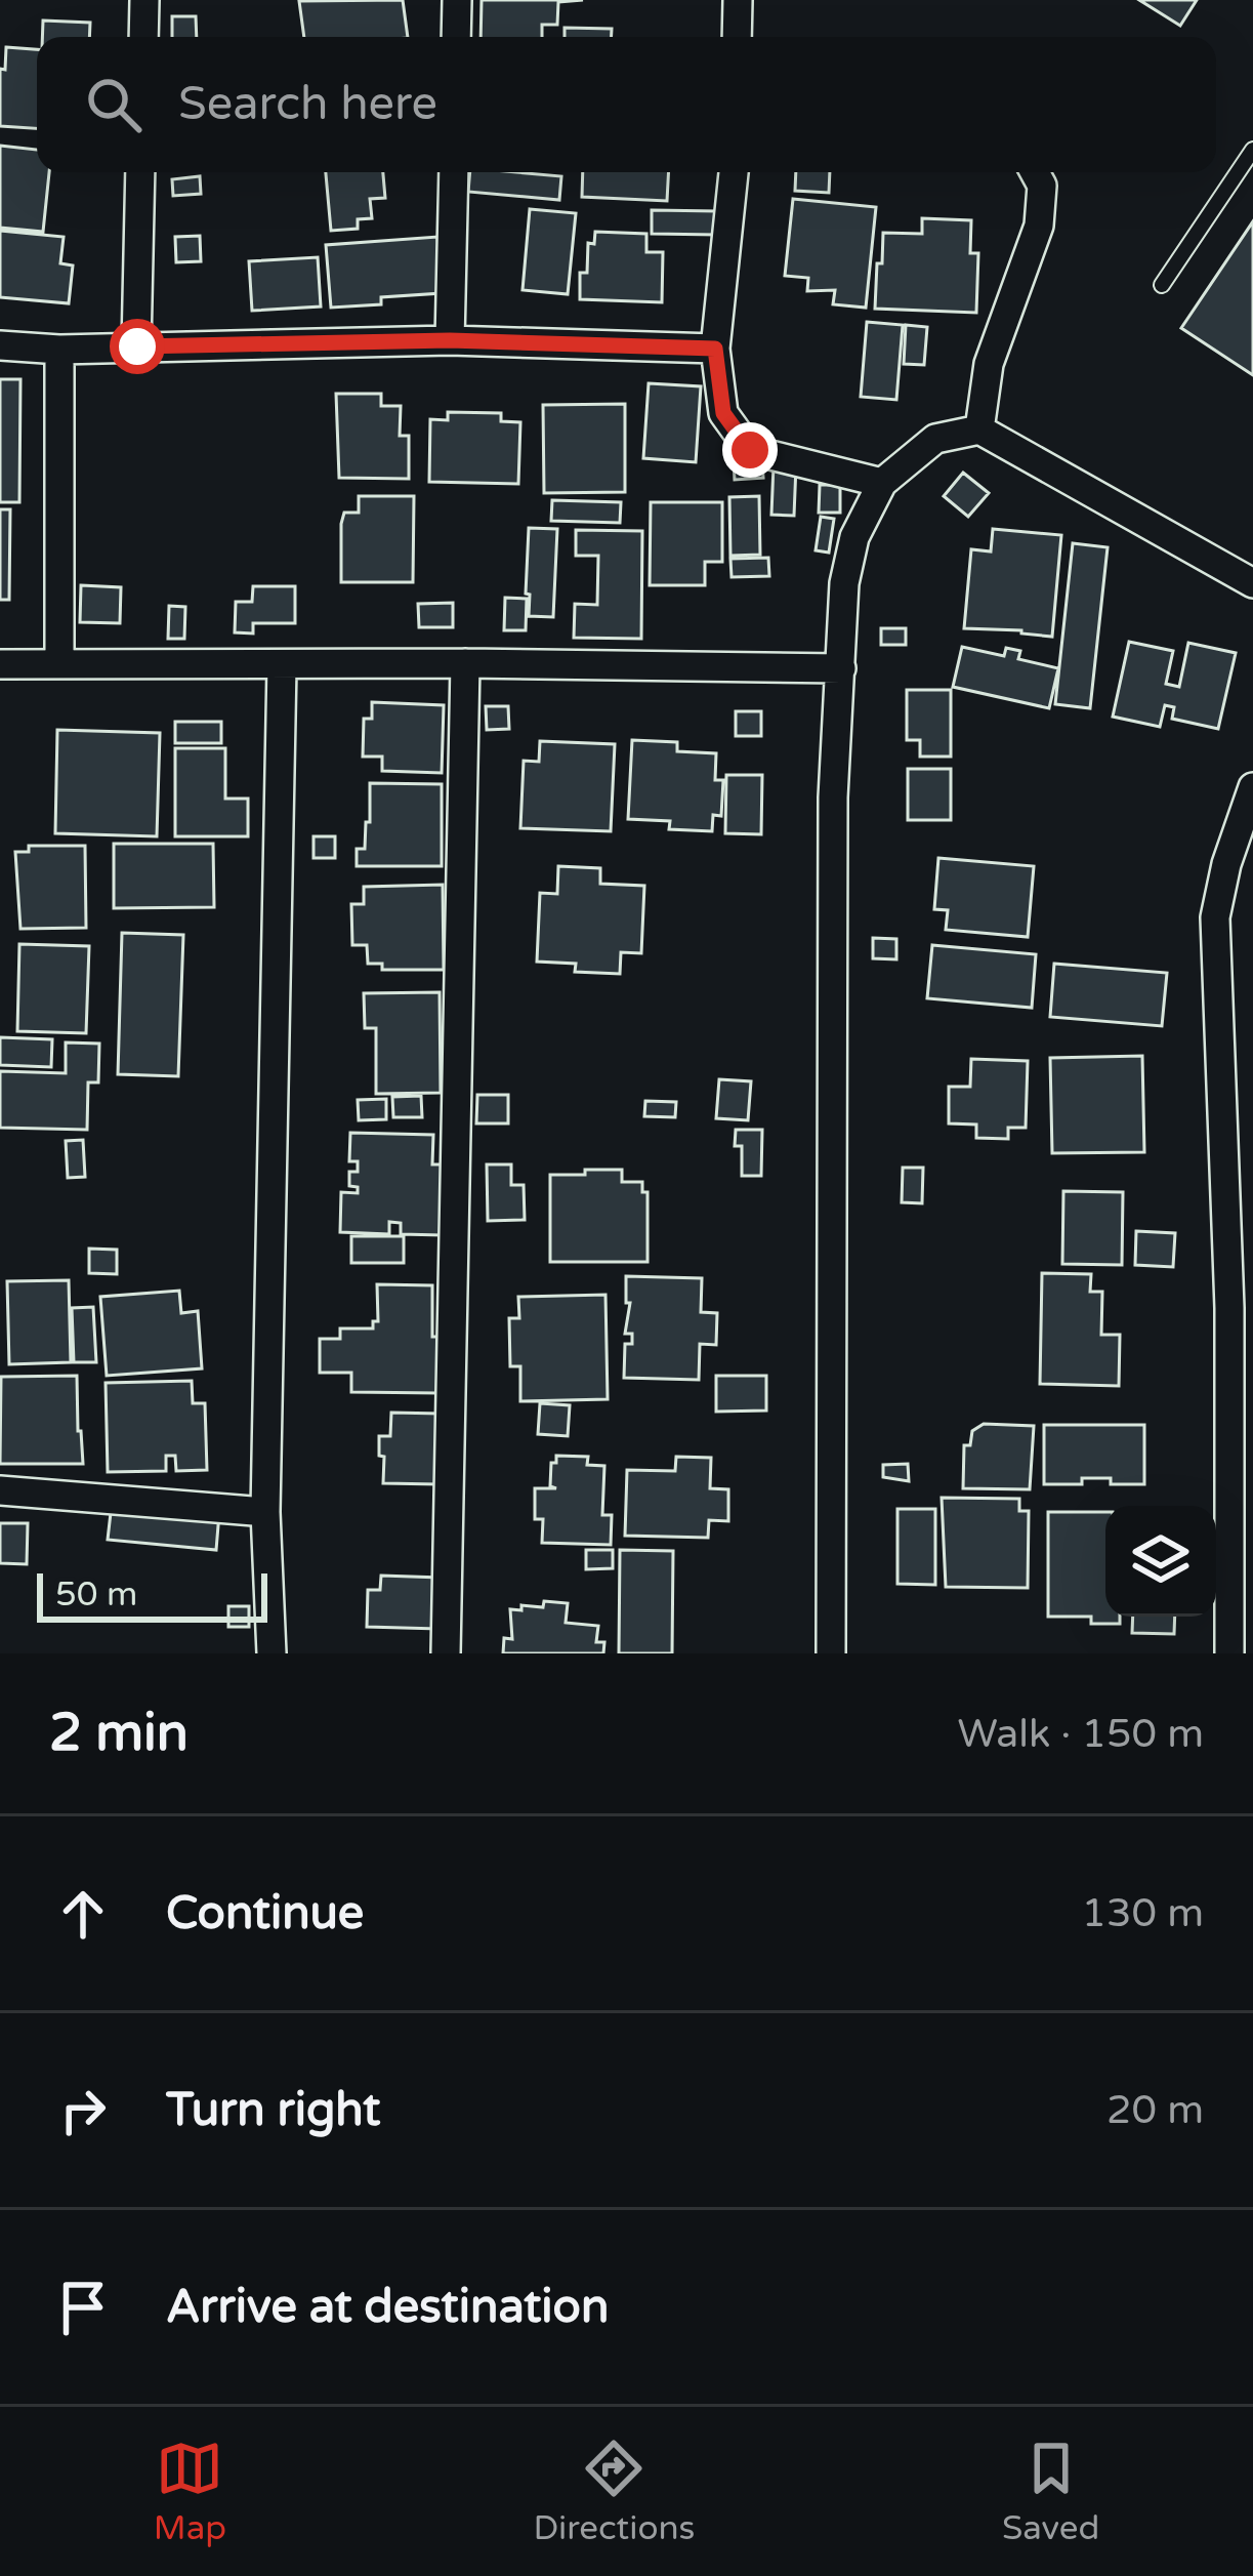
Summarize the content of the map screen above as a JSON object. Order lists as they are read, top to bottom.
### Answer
{
  "scale_bar": "50 m",
  "page": {
    "search": "Search here",
    "scale": "50 m",
    "heading": ["2 min", "Walk · 150 m"],
    "list": [
      ["Continue", "130 m"],
      ["Turn right", "20 m"],
      "Arrive at destination"
    ],
    "nav": ["Map", "Directions", "Saved"]
  }
}
